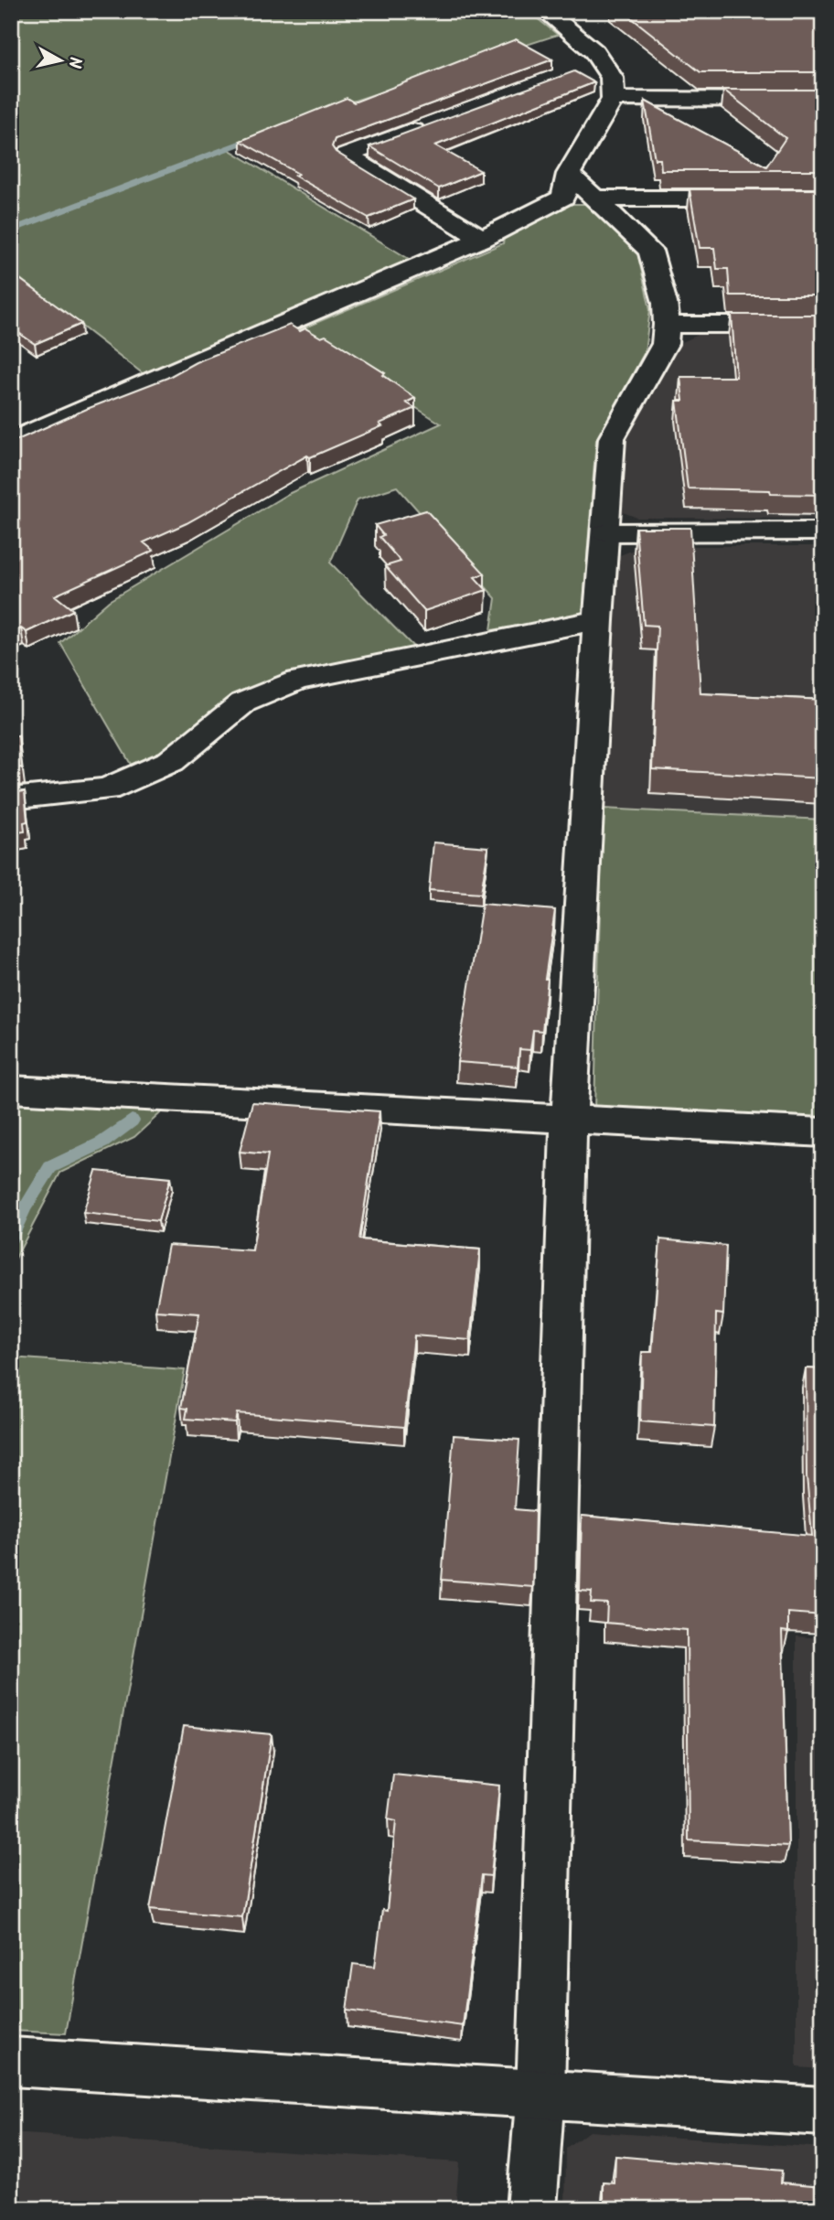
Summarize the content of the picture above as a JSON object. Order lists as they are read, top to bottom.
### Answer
{
  "north": "right"
}
